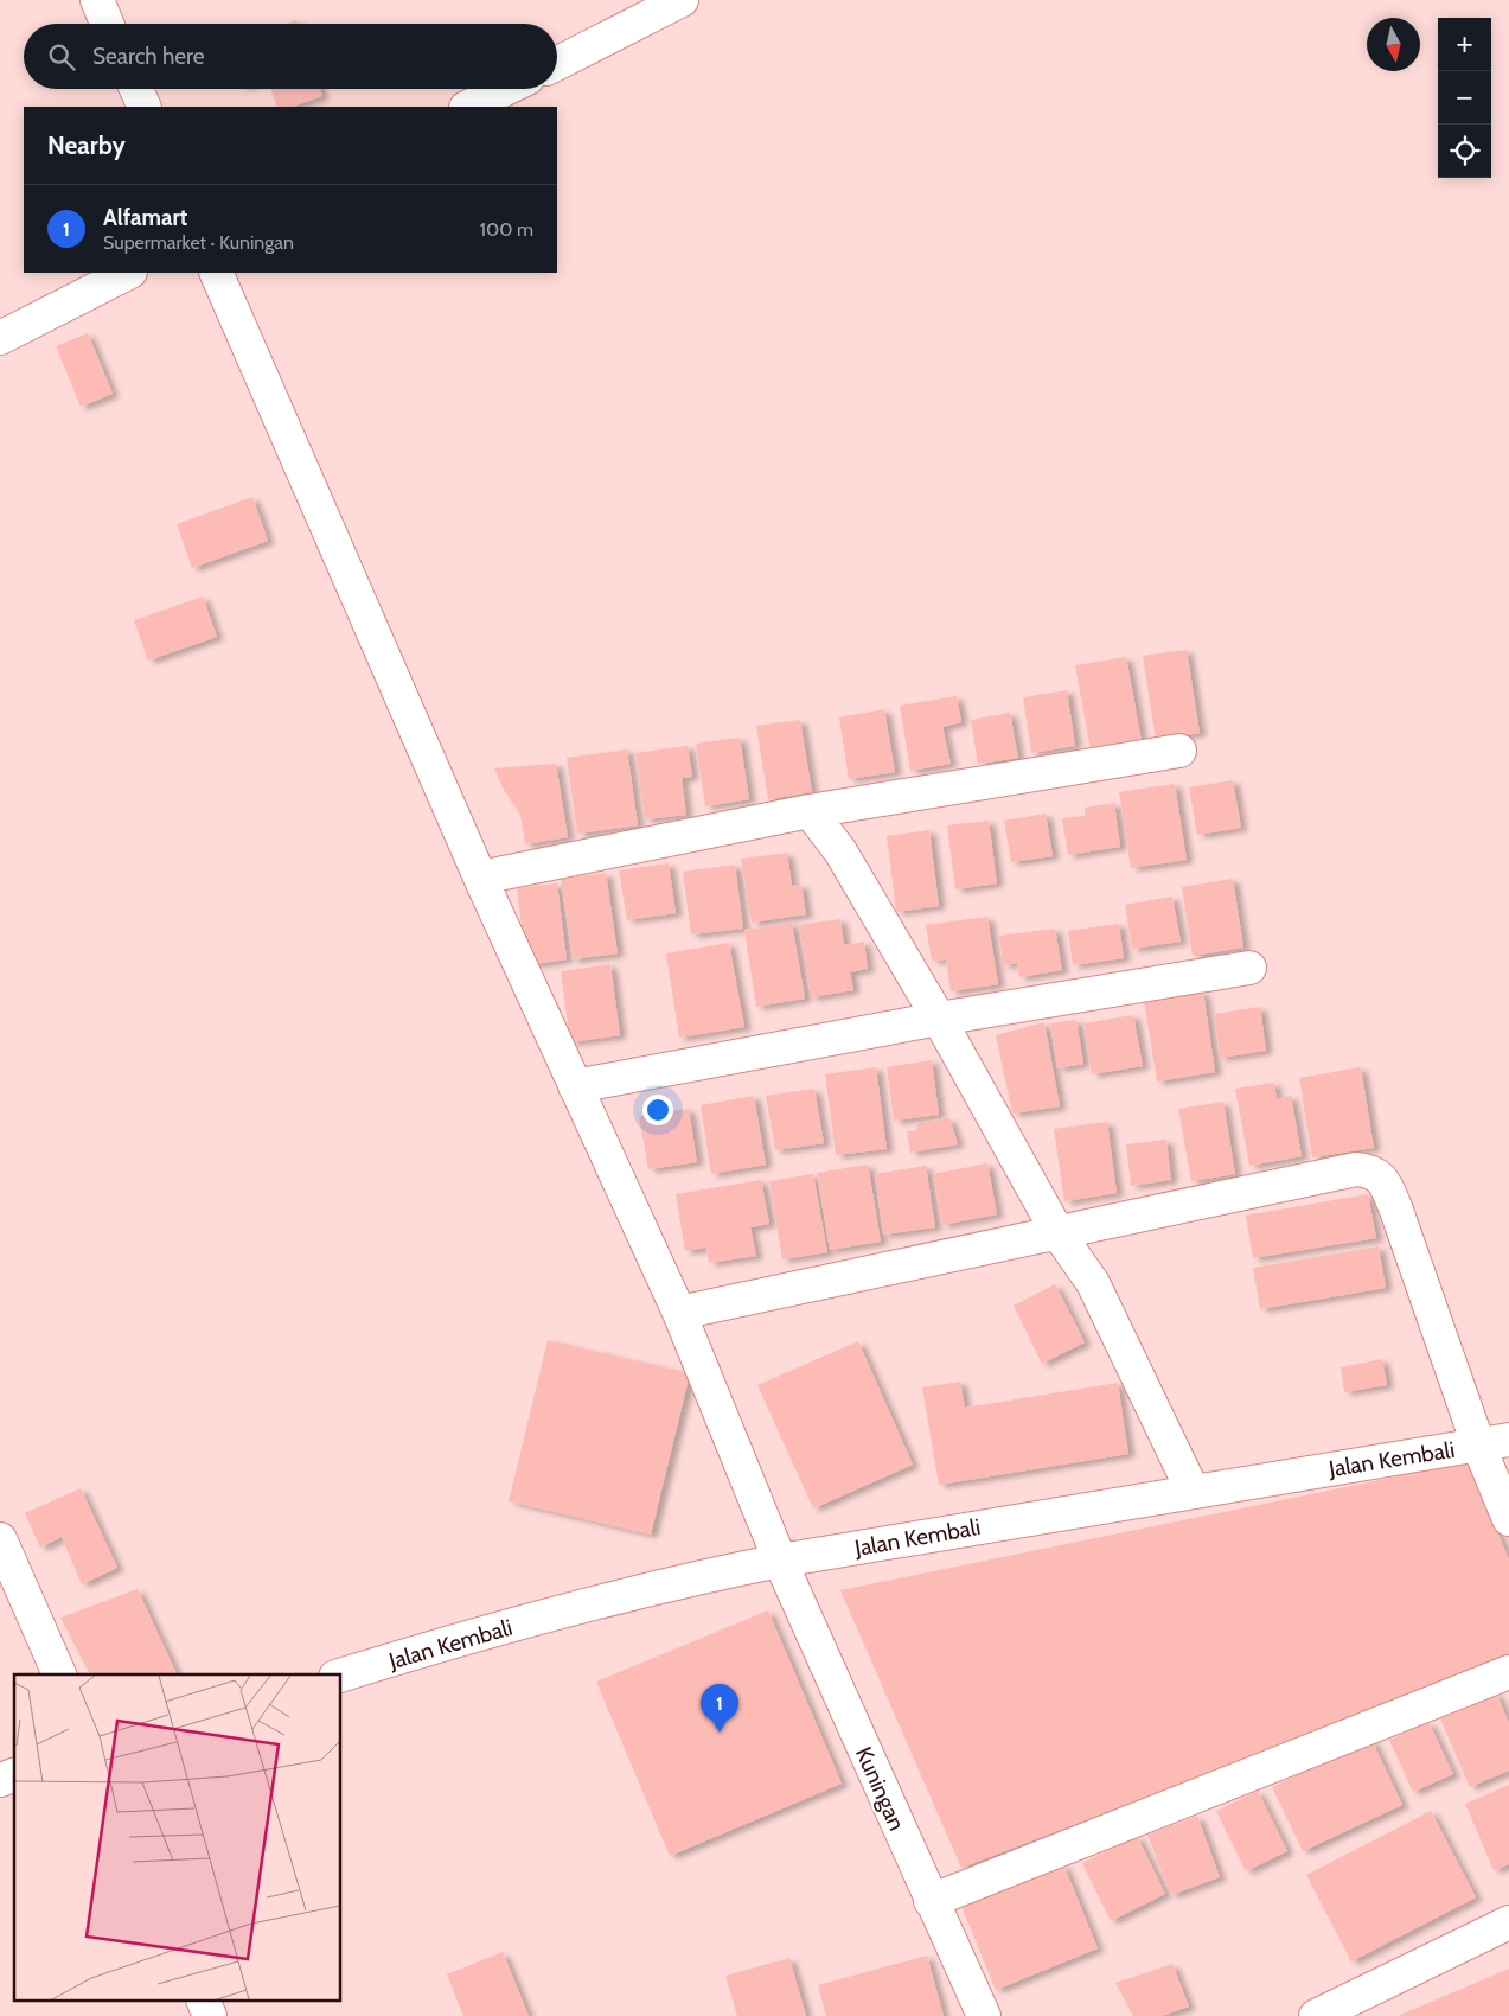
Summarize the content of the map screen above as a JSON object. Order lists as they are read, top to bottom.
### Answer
{
  "streets": {
    "street": ["Jalan Kembali", "Kuningan"]
  },
  "crossings": [
    ["Jalan Kembali", "Kuningan"]
  ],
  "north": "bottom",
  "page": {
    "map_buttons": ["+", "−"],
    "search": "Search here",
    "heading": "Nearby",
    "list": [
      {
        "mark": "1",
        "name": "Alfamart",
        "note": "Supermarket · Kuningan",
        "value": "100 m"
      }
    ],
    "pins": "1"
  }
}
